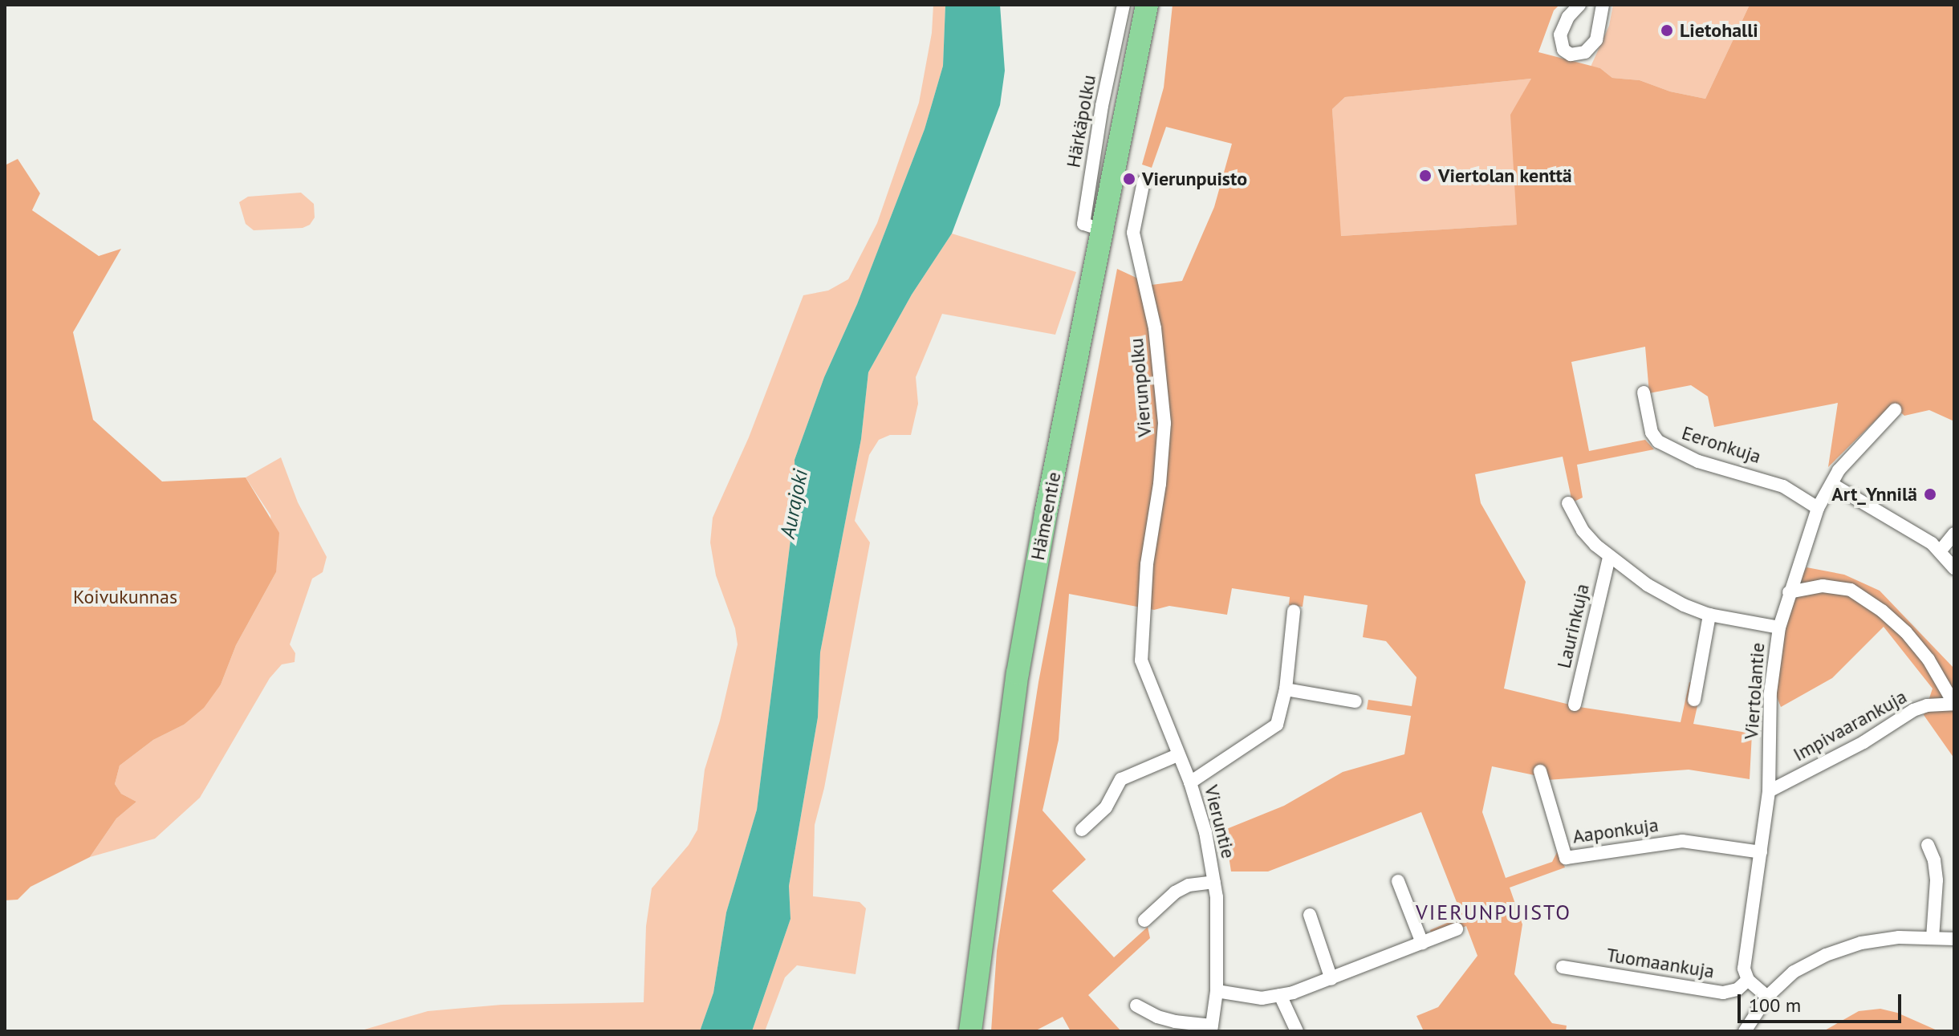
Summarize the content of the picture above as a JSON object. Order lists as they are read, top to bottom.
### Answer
{
  "streets": {
    "highway": ["Hämeentie"],
    "street": [
      "Härkäpolku",
      "Vierunpolku",
      "Eeronkuja",
      "Laurinkuja",
      "Viertolantie",
      "Impivaarankuja",
      "Vieruntie",
      "Aaponkuja",
      "Tuomaankuja"
    ]
  },
  "crossings": [
    ["Härkäpolku", "Hämeentie"],
    ["Vierunpolku", "Vieruntie"],
    ["Eeronkuja", "Viertolantie"],
    ["Viertolantie", "Impivaarankuja"],
    ["Viertolantie", "Aaponkuja"],
    ["Viertolantie", "Tuomaankuja"]
  ],
  "districts": ["VIERUNPUISTO"],
  "water": ["Aurajoki"],
  "parks": ["Koivukunnas"],
  "places": [
    "Lietohalli",
    "Viertolan kenttä",
    "Vierunpuisto",
    "Art_Ynnilä"
  ],
  "scale_bar": "100 m"
}
